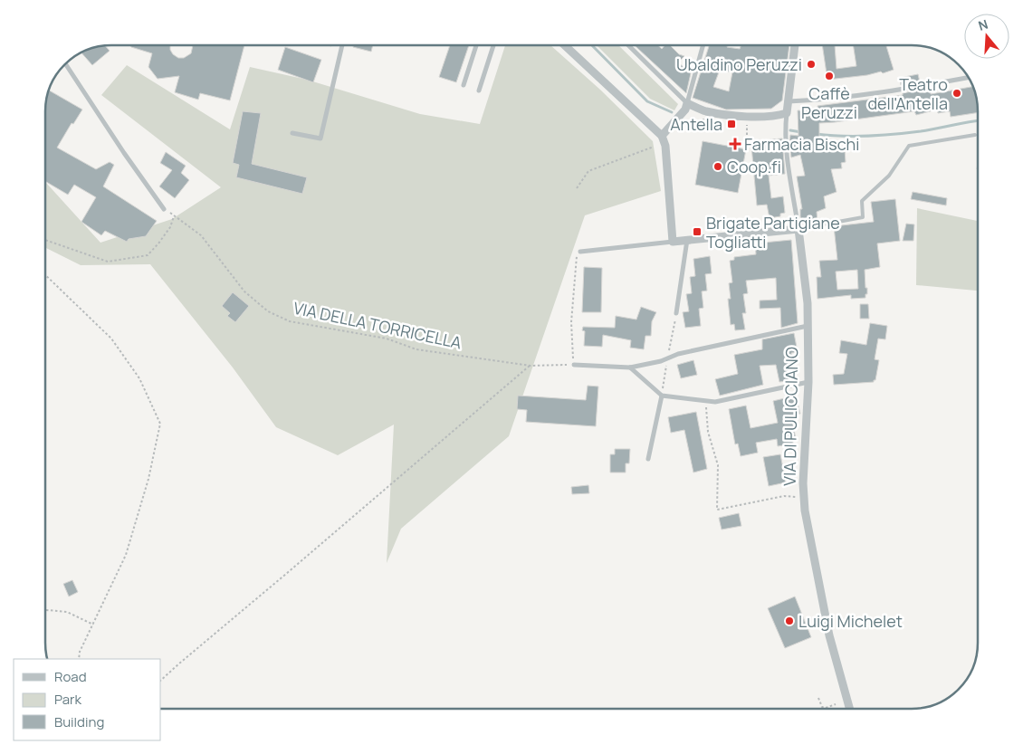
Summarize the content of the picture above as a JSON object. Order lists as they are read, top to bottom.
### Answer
{
  "streets": {
    "street": ["VIA DI PULICCIANO"],
    "path": ["VIA DELLA TORRICELLA"]
  },
  "places": {
    "other": [
      "Ubaldino Peruzzi",
      "Caffè Peruzzi",
      "Teatro dell'Antella",
      "Coop.fi",
      "Luigi Michelet"
    ],
    "transit": ["Antella", "Brigate Partigiane Togliatti"],
    "health": ["Farmacia Bischi"]
  },
  "legend": ["Road", "Park", "Building"],
  "north": "top"
}
